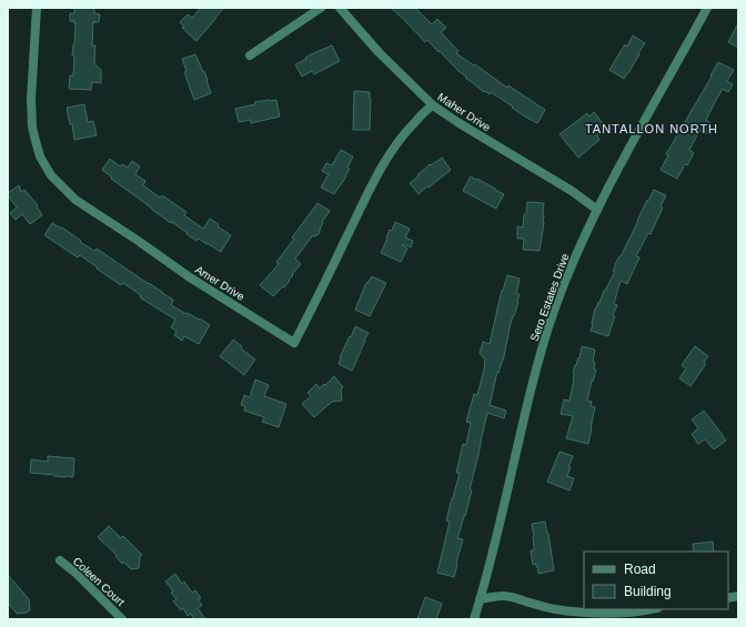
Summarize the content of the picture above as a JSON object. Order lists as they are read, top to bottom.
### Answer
{
  "streets": {
    "street": [
      "Maher Drive",
      "Amer Drive",
      "Sero Estates Drive",
      "Coleen Court"
    ]
  },
  "crossings": [
    ["Maher Drive", "Amer Drive"],
    ["Maher Drive", "Sero Estates Drive"]
  ],
  "districts": ["TANTALLON NORTH"],
  "legend": ["Road", "Building"]
}
